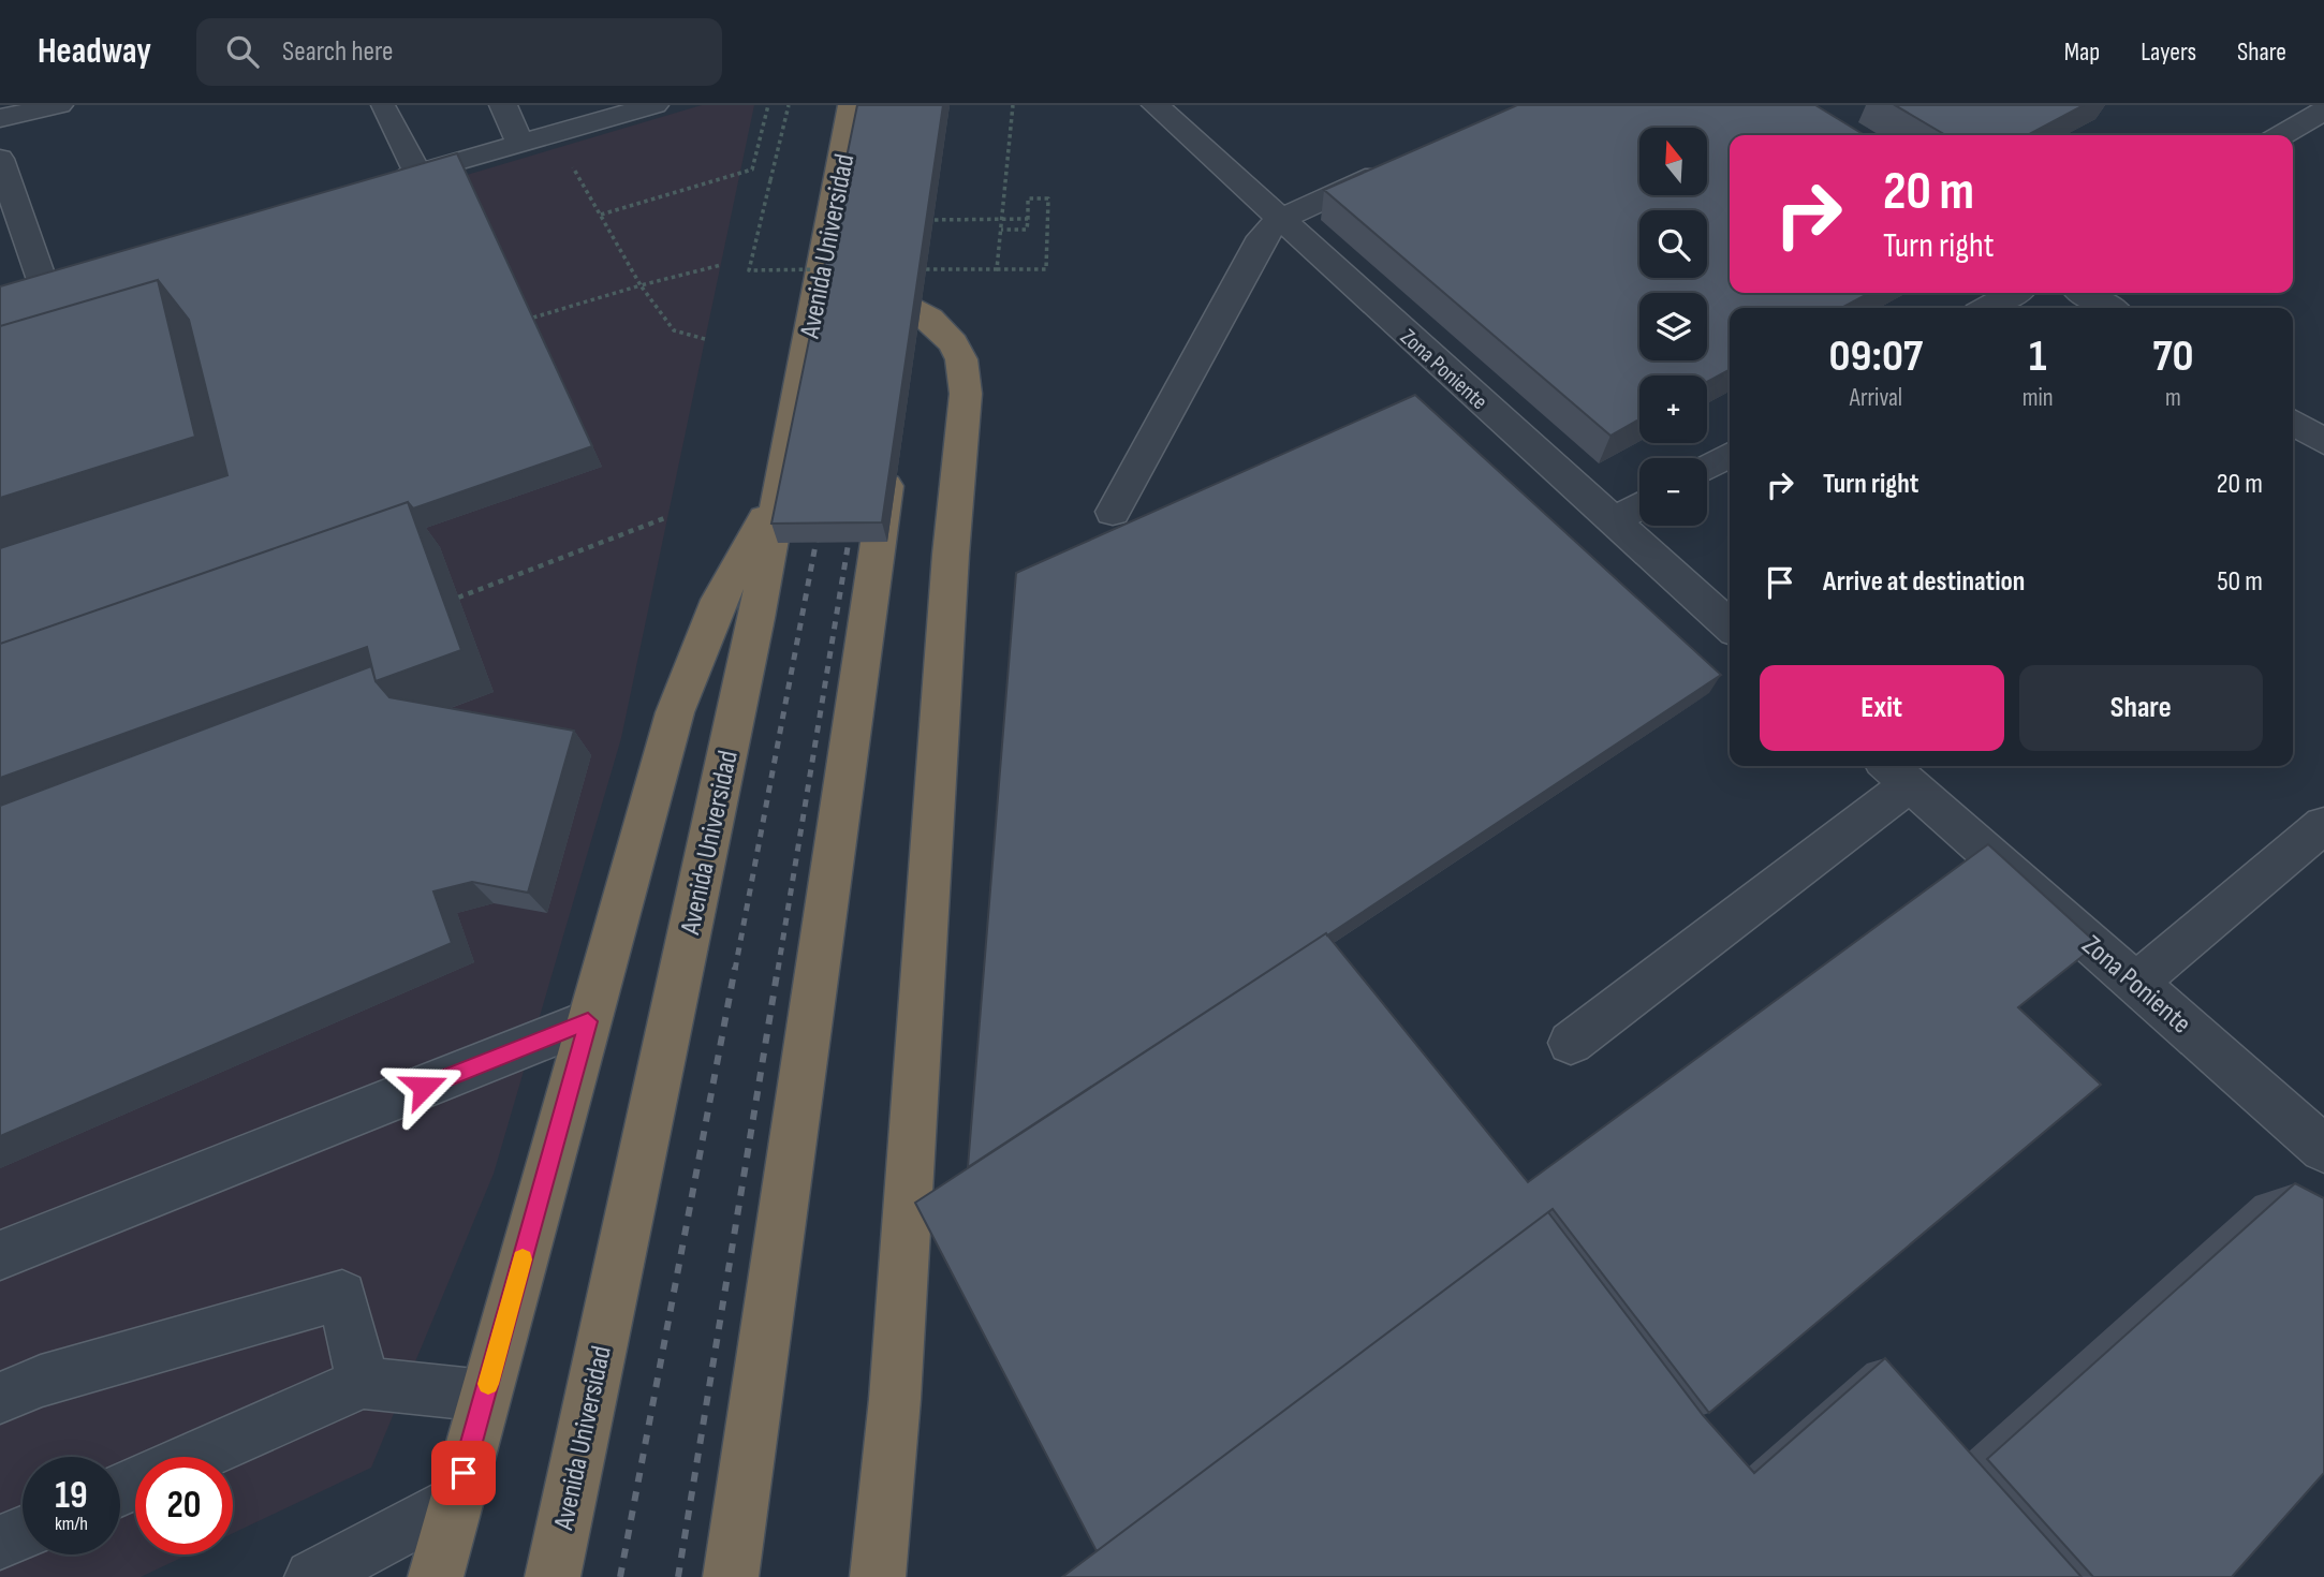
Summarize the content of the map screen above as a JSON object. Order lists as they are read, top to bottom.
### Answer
{
  "streets": {
    "highway": ["Avenida Universidad"],
    "street": ["Zona Poniente"]
  },
  "north": "top",
  "page": {
    "header": "Headway",
    "search": "Search here",
    "nav": ["Map", "Layers", "Share"],
    "map_buttons": ["+", "−"],
    "turn": ["20 m", "Turn right"],
    "eta": [
      "09:07",
      "Arrival",
      "1",
      "min",
      "70",
      "m"
    ],
    "list": [
      {
        "name": "Turn right",
        "value": "20 m"
      },
      {
        "name": "Arrive at destination",
        "value": "50 m"
      }
    ],
    "buttons": ["Exit", "Share"],
    "speed": "19 km/h",
    "limit": "20"
  }
}
